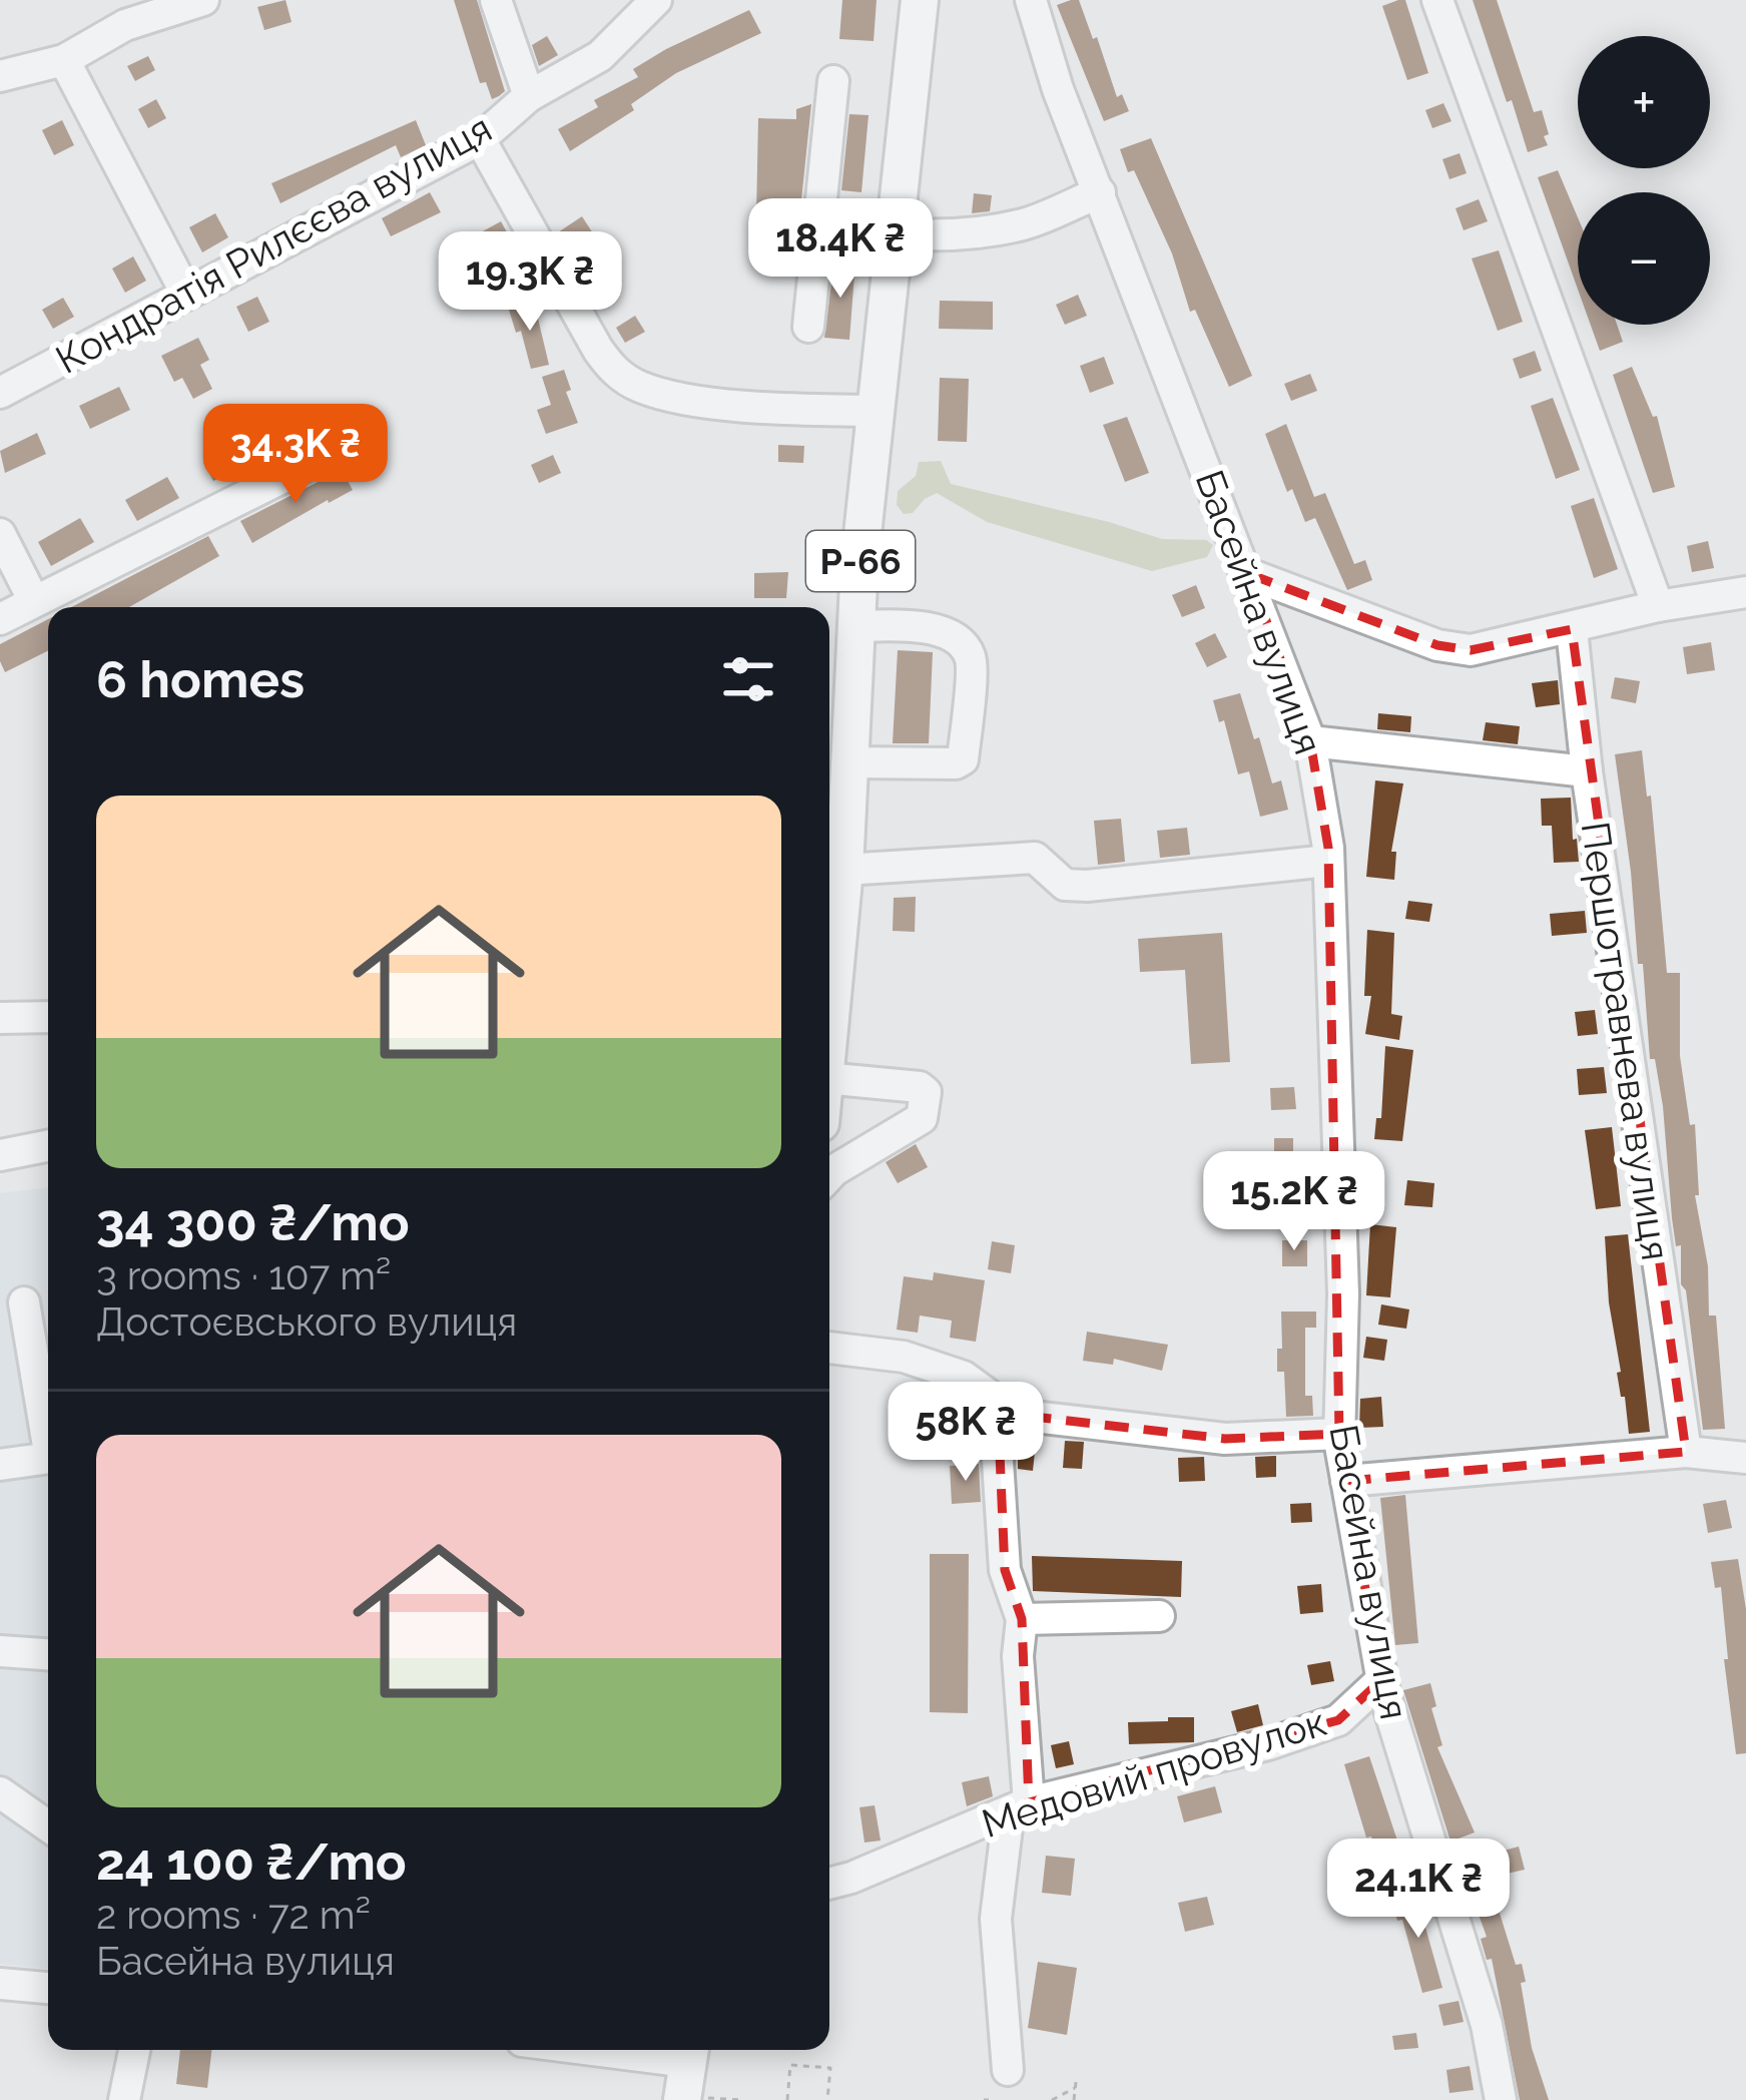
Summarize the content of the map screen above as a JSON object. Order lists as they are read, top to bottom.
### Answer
{
  "streets": {
    "main road": ["Р-66"],
    "street": [
      "Кондратія Рилєєва вулиця",
      "Басейна вулиця",
      "Першотравнева вулиця",
      "Медовий провулок"
    ]
  },
  "crossings": [
    ["Басейна вулиця", "Медовий провулок"]
  ],
  "page": {
    "map_buttons": ["+", "−"],
    "price": [
      "18.4K ₴",
      "19.3K ₴",
      "34.3K ₴",
      "15.2K ₴",
      "58K ₴",
      "24.1K ₴"
    ],
    "heading": "6 homes",
    "list": [
      {
        "name": "34 300 ₴/mo",
        "note": "3 rooms · 107 m² · Достоєвського вулиця"
      },
      {
        "name": "24 100 ₴/mo",
        "note": "2 rooms · 72 m² · Басейна вулиця"
      }
    ]
  }
}
